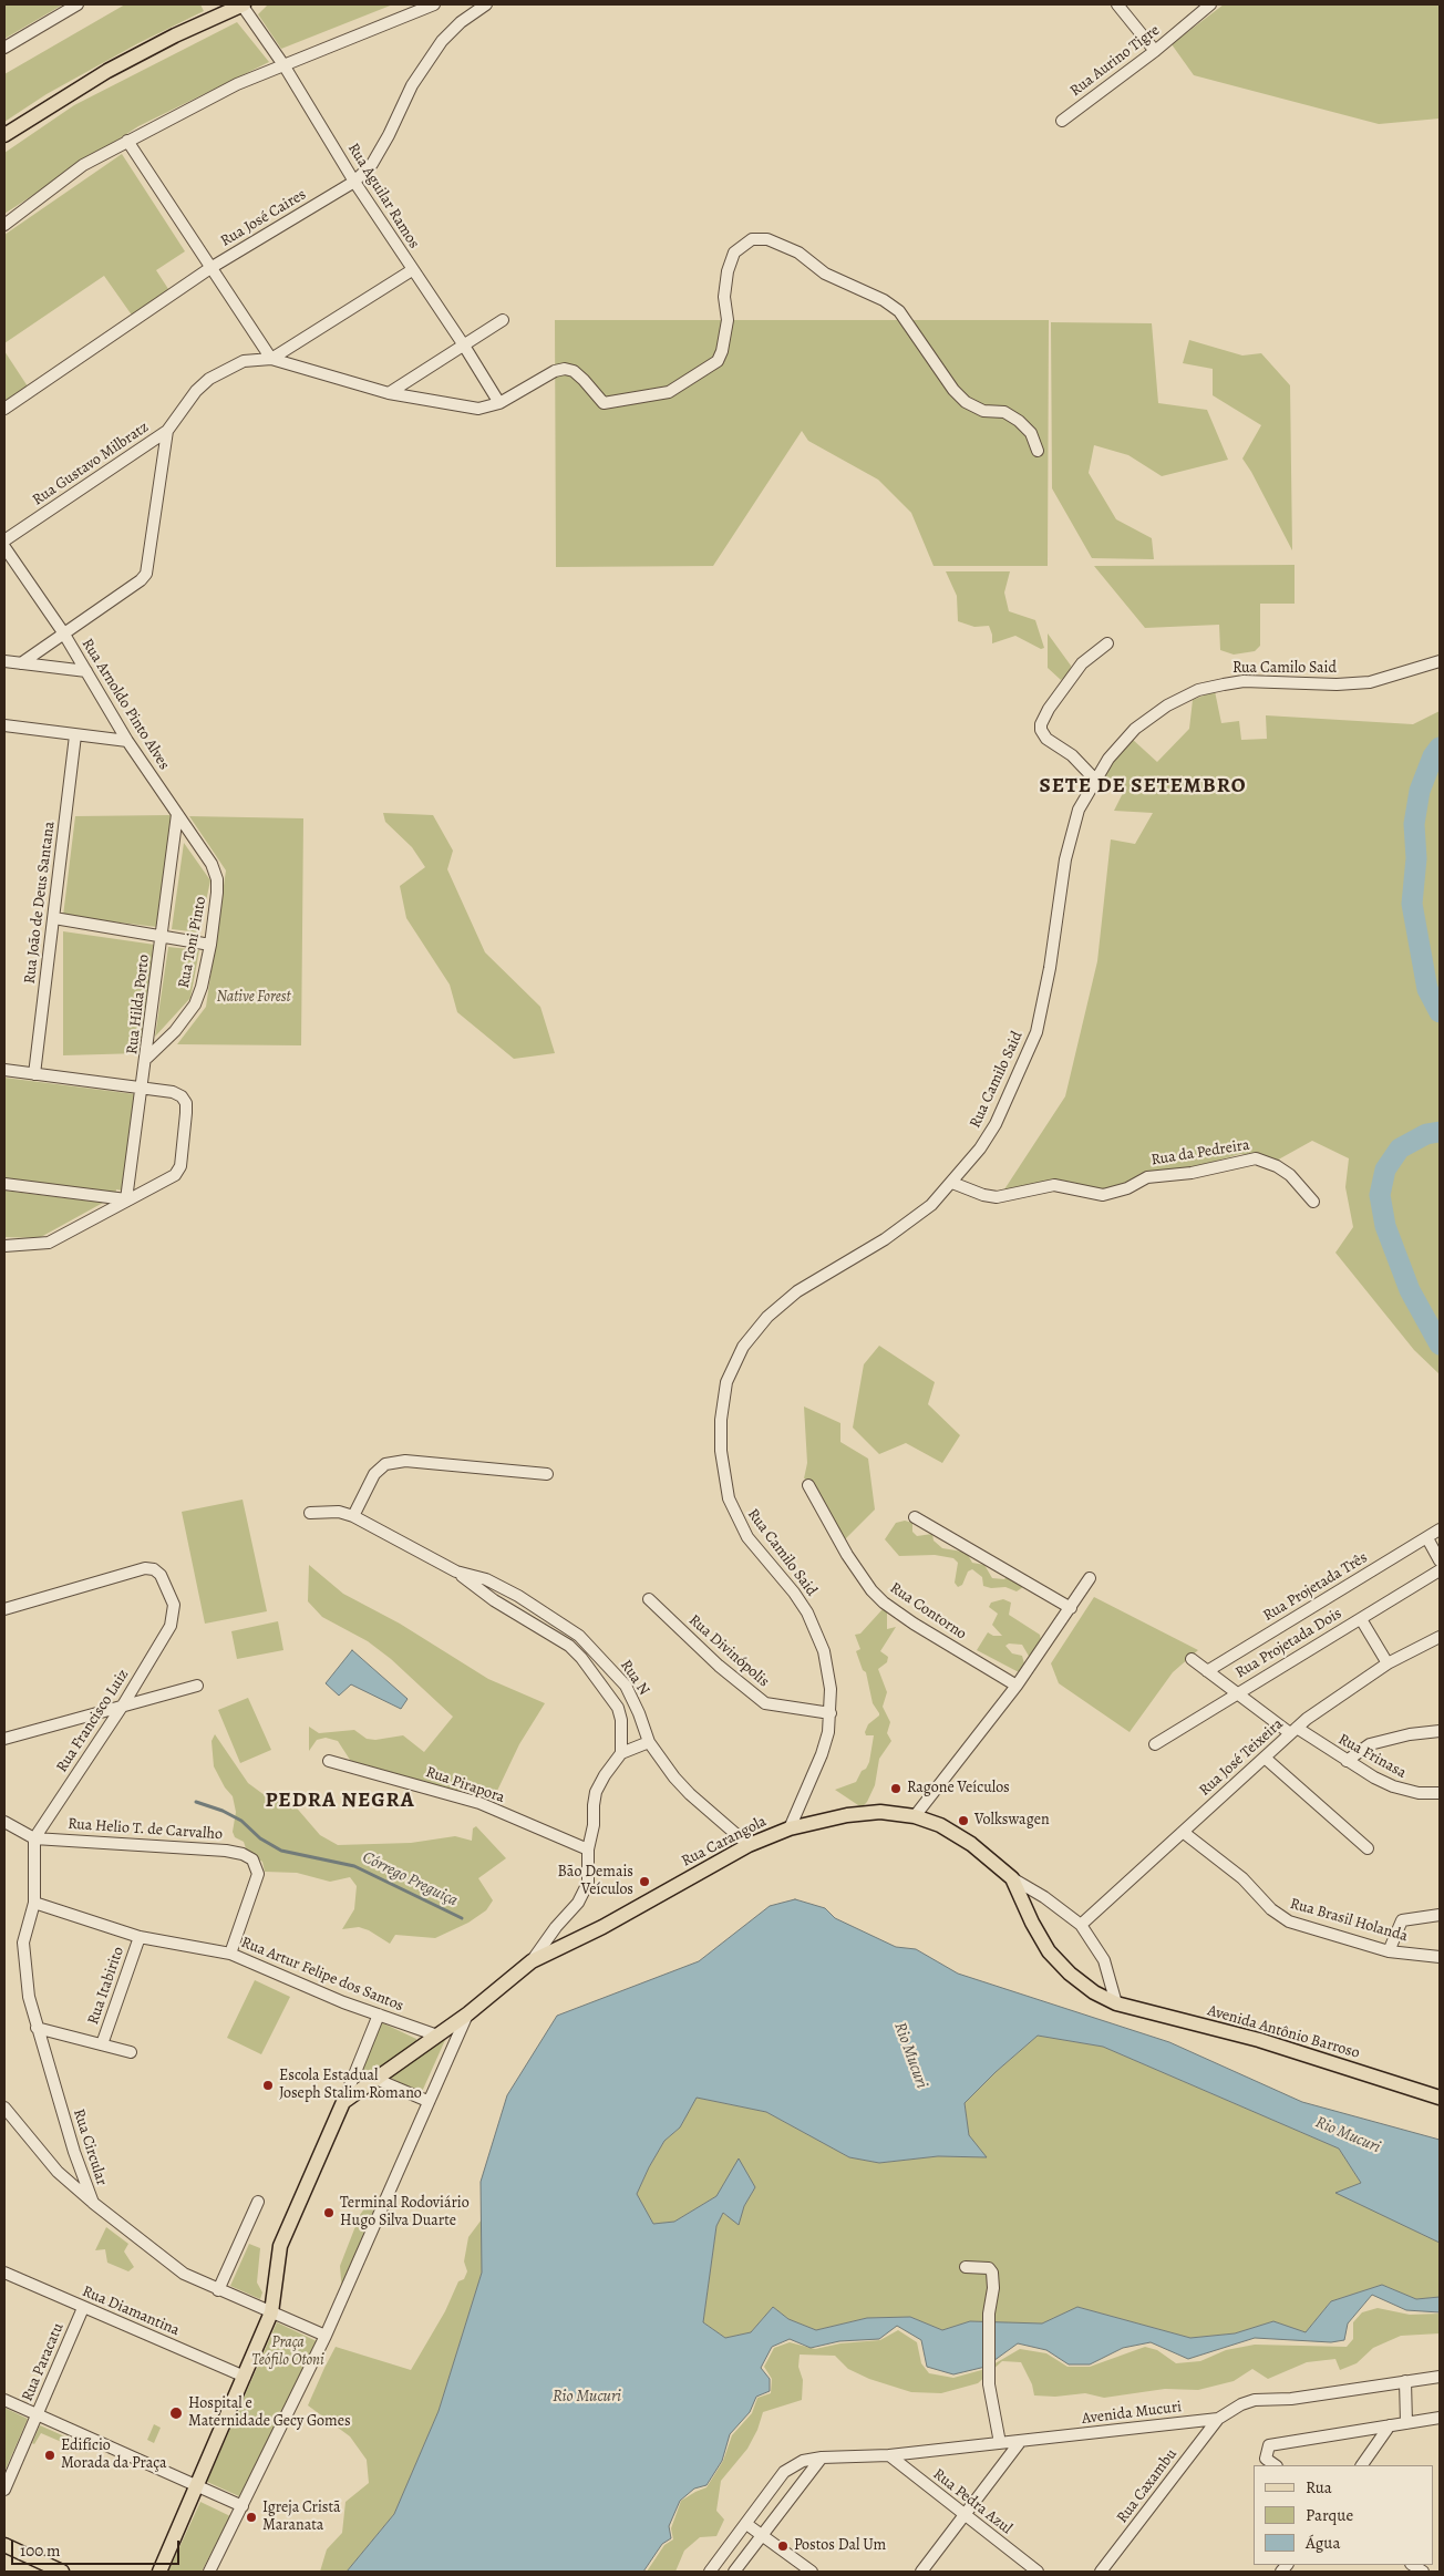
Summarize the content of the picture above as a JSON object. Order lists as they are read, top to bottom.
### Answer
{
  "streets": {
    "main road": ["Rua Carangola", "Avenida Antônio Barroso"],
    "street": [
      "Rua Aurino Tigre",
      "Rua Aguilar Ramos",
      "Rua José Caires",
      "Rua Gustavo Milbratz",
      "Rua Camilo Said",
      "Rua Arnoldo Pinto Alves",
      "Rua João de Deus Santana",
      "Rua Toni Pinto",
      "Rua Hilda Porto",
      "Rua da Pedreira",
      "Rua Projetada Três",
      "Rua Contorno",
      "Rua Projetada Dois",
      "Rua Divinópolis",
      "Rua N",
      "Rua Francisco Luiz",
      "Rua Frinasa",
      "Rua José Teixeira",
      "Rua Pirapora",
      "Rua Helio T. de Carvalho",
      "Rua Brasil Holanda",
      "Rua Artur Felipe dos Santos",
      "Rua Itabirito",
      "Rua Circular",
      "Rua Diamantina",
      "Rua Paracatu",
      "Avenida Mucuri",
      "Rua Caxambu",
      "Rua Pedra Azul"
    ]
  },
  "crossings": [
    ["Rua Aguilar Ramos", "Rua José Caires"],
    ["Rua Aguilar Ramos", "Rua Gustavo Milbratz"],
    ["Rua Camilo Said", "Rua da Pedreira"],
    ["Rua Camilo Said", "Rua Divinópolis"],
    ["Rua Camilo Said", "Rua Carangola"],
    ["Rua Arnoldo Pinto Alves", "Rua Toni Pinto"],
    ["Rua Arnoldo Pinto Alves", "Rua Hilda Porto"],
    ["Rua Toni Pinto", "Rua Hilda Porto"],
    ["Rua Projetada Três", "Rua Frinasa"],
    ["Rua Projetada Dois", "Rua Frinasa"],
    ["Rua N", "Rua Carangola"],
    ["Rua Francisco Luiz", "Rua Helio T. de Carvalho"],
    ["Rua Frinasa", "Rua José Teixeira"],
    ["Rua José Teixeira", "Rua Brasil Holanda"],
    ["Rua Helio T. de Carvalho", "Rua Artur Felipe dos Santos"],
    ["Rua Carangola", "Avenida Antônio Barroso"],
    ["Rua Artur Felipe dos Santos", "Rua Itabirito"],
    ["Rua Artur Felipe dos Santos", "Rua Circular"],
    ["Rua Itabirito", "Rua Circular"],
    ["Rua Diamantina", "Rua Paracatu"],
    ["Avenida Mucuri", "Rua Caxambu"],
    ["Avenida Mucuri", "Rua Pedra Azul"]
  ],
  "districts": ["SETE DE SETEMBRO", "PEDRA NEGRA"],
  "water": ["Córrego Preguiça", "Rio Mucuri"],
  "parks": ["Native Forest", "Praça Teófilo Otoni"],
  "places": [
    "Ragone Veículos",
    "Volkswagen",
    "Bão Demais Veículos",
    "Escola Estadual Joseph Stalim Romano",
    "Terminal Rodoviário Hugo Silva Duarte",
    "Hospital e Maternidade Gecy Gomes",
    "Edifício Morada da Praça",
    "Igreja Cristã Maranata",
    "Postos Dal Um"
  ],
  "legend": ["Rua", "Parque", "Água"],
  "scale_bar": "100 m"
}
